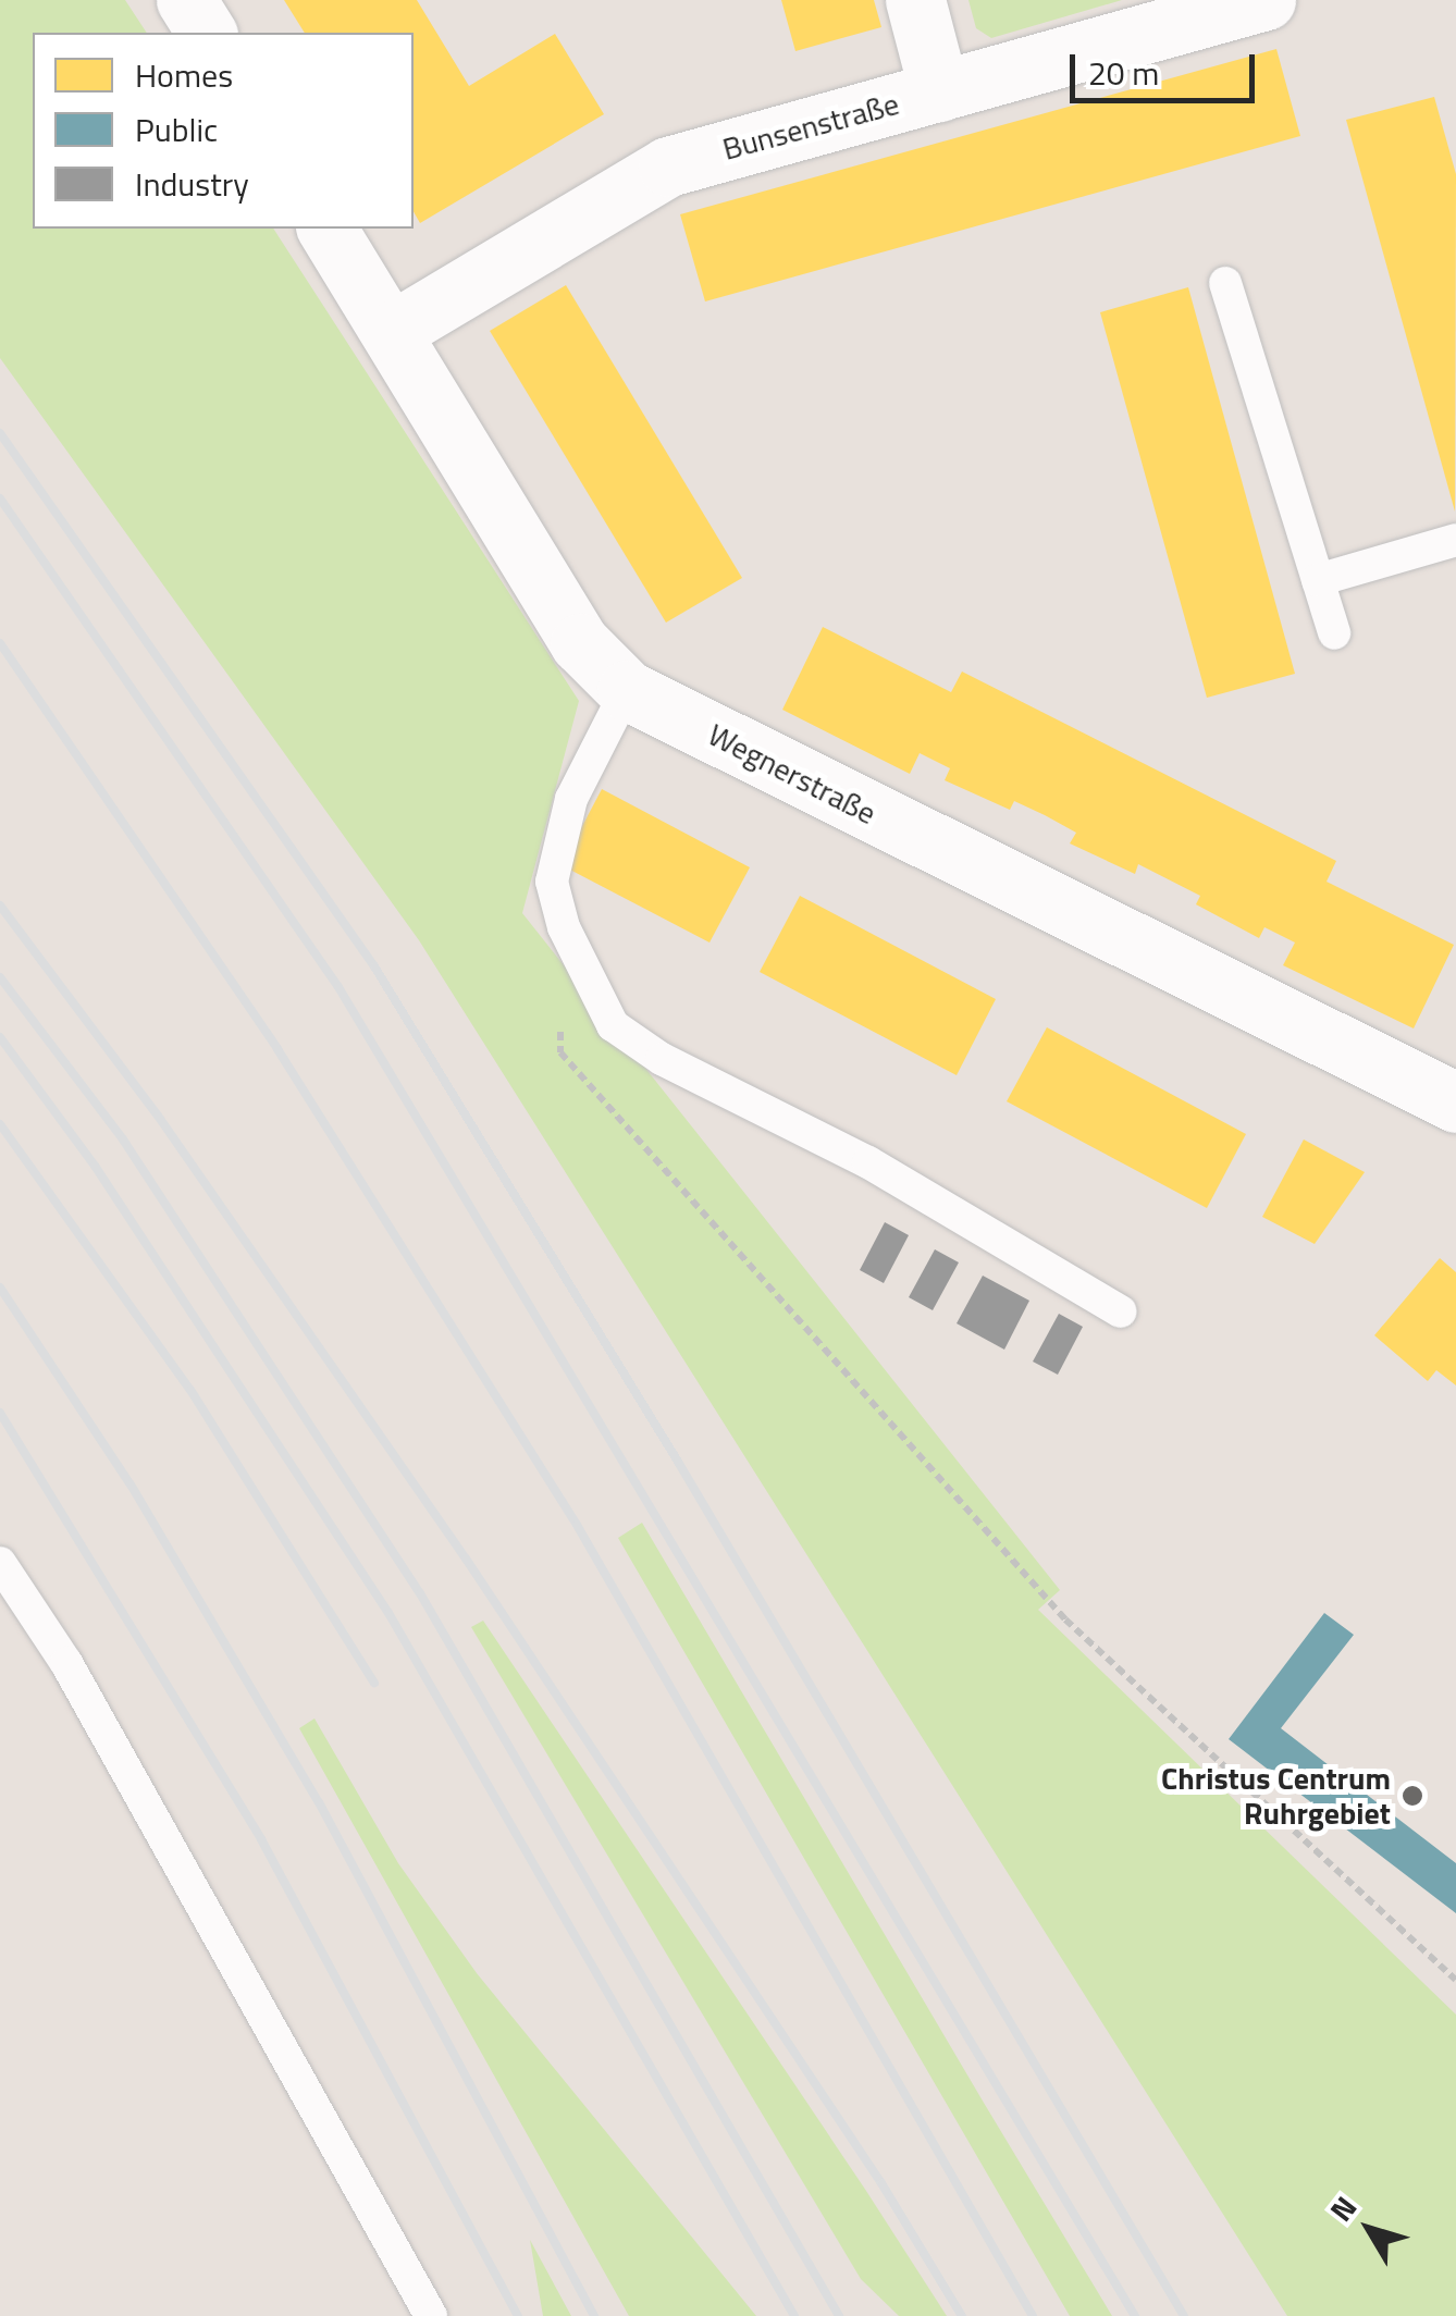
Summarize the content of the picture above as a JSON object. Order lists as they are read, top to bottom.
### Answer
{
  "streets": {
    "street": ["Bunsenstraße", "Wegnerstraße"]
  },
  "crossings": [
    ["Bunsenstraße", "Wegnerstraße"]
  ],
  "places": ["Christus Centrum Ruhrgebiet"],
  "legend": ["Homes", "Public", "Industry"],
  "scale_bar": "20 m",
  "north": "top left"
}
